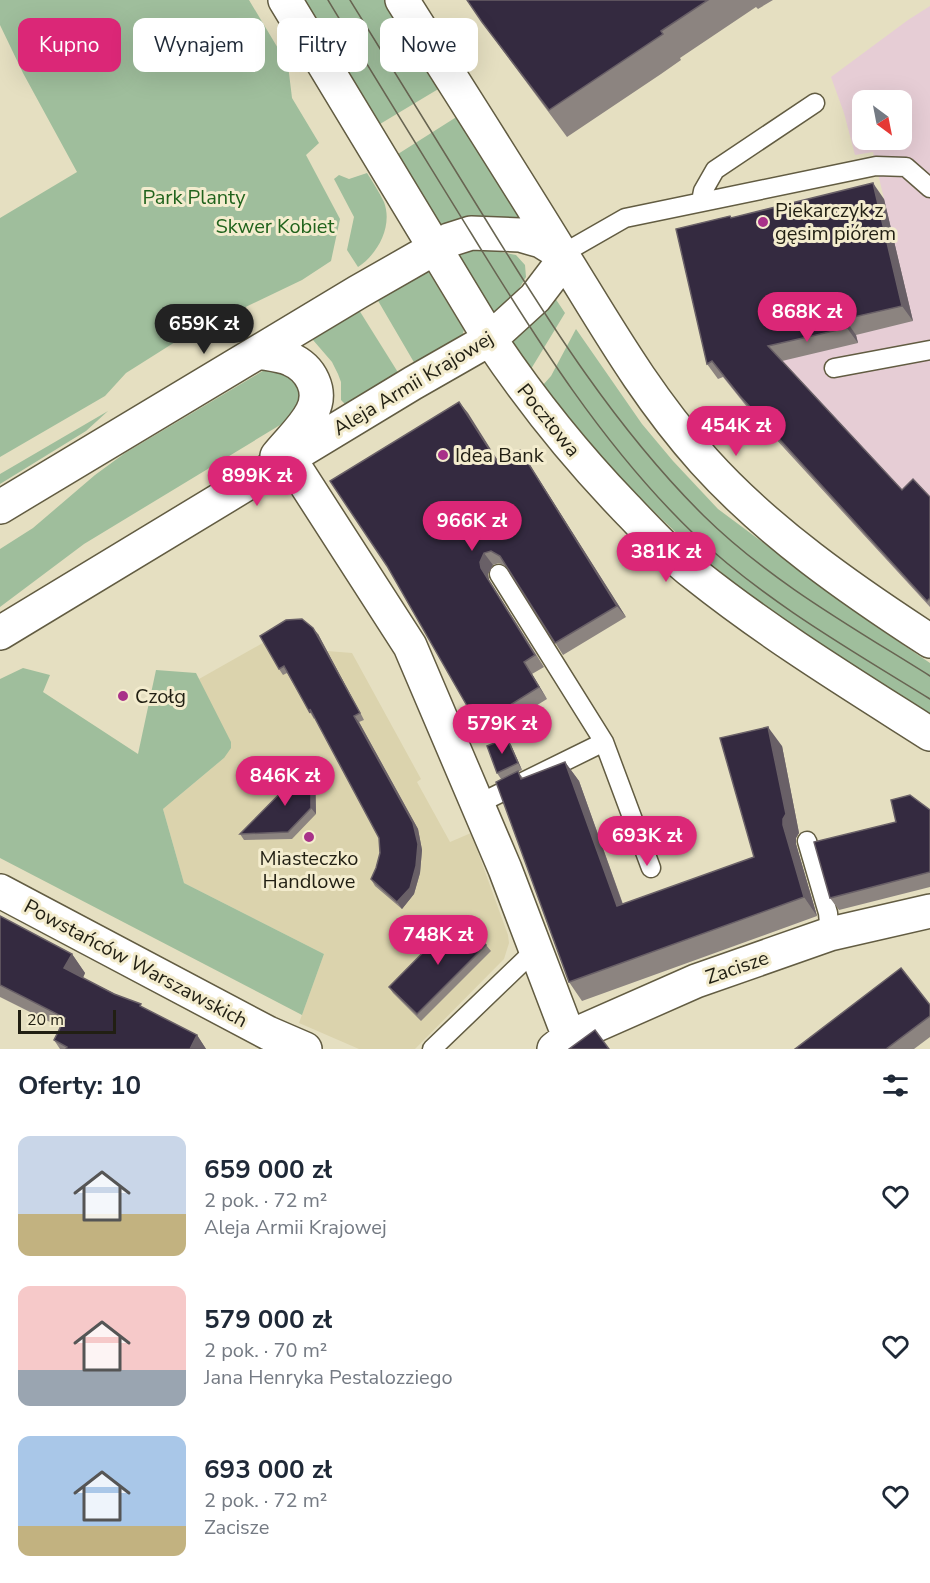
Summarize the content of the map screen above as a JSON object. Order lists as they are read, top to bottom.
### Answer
{
  "streets": {
    "street": [
      "Aleja Armii Krajowej",
      "Pocztowa",
      "Powstańców Warszawskich",
      "Zacisze"
    ]
  },
  "crossings": [
    ["Aleja Armii Krajowej", "Pocztowa"]
  ],
  "parks": ["Park Planty", "Skwer Kobiet"],
  "places": [
    "Piekarczyk z gęsim piórem",
    "Idea Bank",
    "Czołg",
    "Miasteczko Handlowe"
  ],
  "scale_bar": "20 m",
  "north": "bottom right",
  "page": {
    "chip": [
      "Kupno",
      "Wynajem",
      "Filtry",
      "Nowe"
    ],
    "price": [
      "868K zł",
      "659K zł",
      "454K zł",
      "899K zł",
      "966K zł",
      "381K zł",
      "579K zł",
      "846K zł",
      "693K zł",
      "748K zł"
    ],
    "scale": "20 m",
    "heading": "Oferty: 10",
    "list": [
      {
        "name": "659 000 zł",
        "note": "2 pok. · 72 m² · Aleja Armii Krajowej"
      },
      {
        "name": "579 000 zł",
        "note": "2 pok. · 70 m² · Jana Henryka Pestalozziego"
      },
      {
        "name": "693 000 zł",
        "note": "2 pok. · 72 m² · Zacisze"
      }
    ]
  }
}
